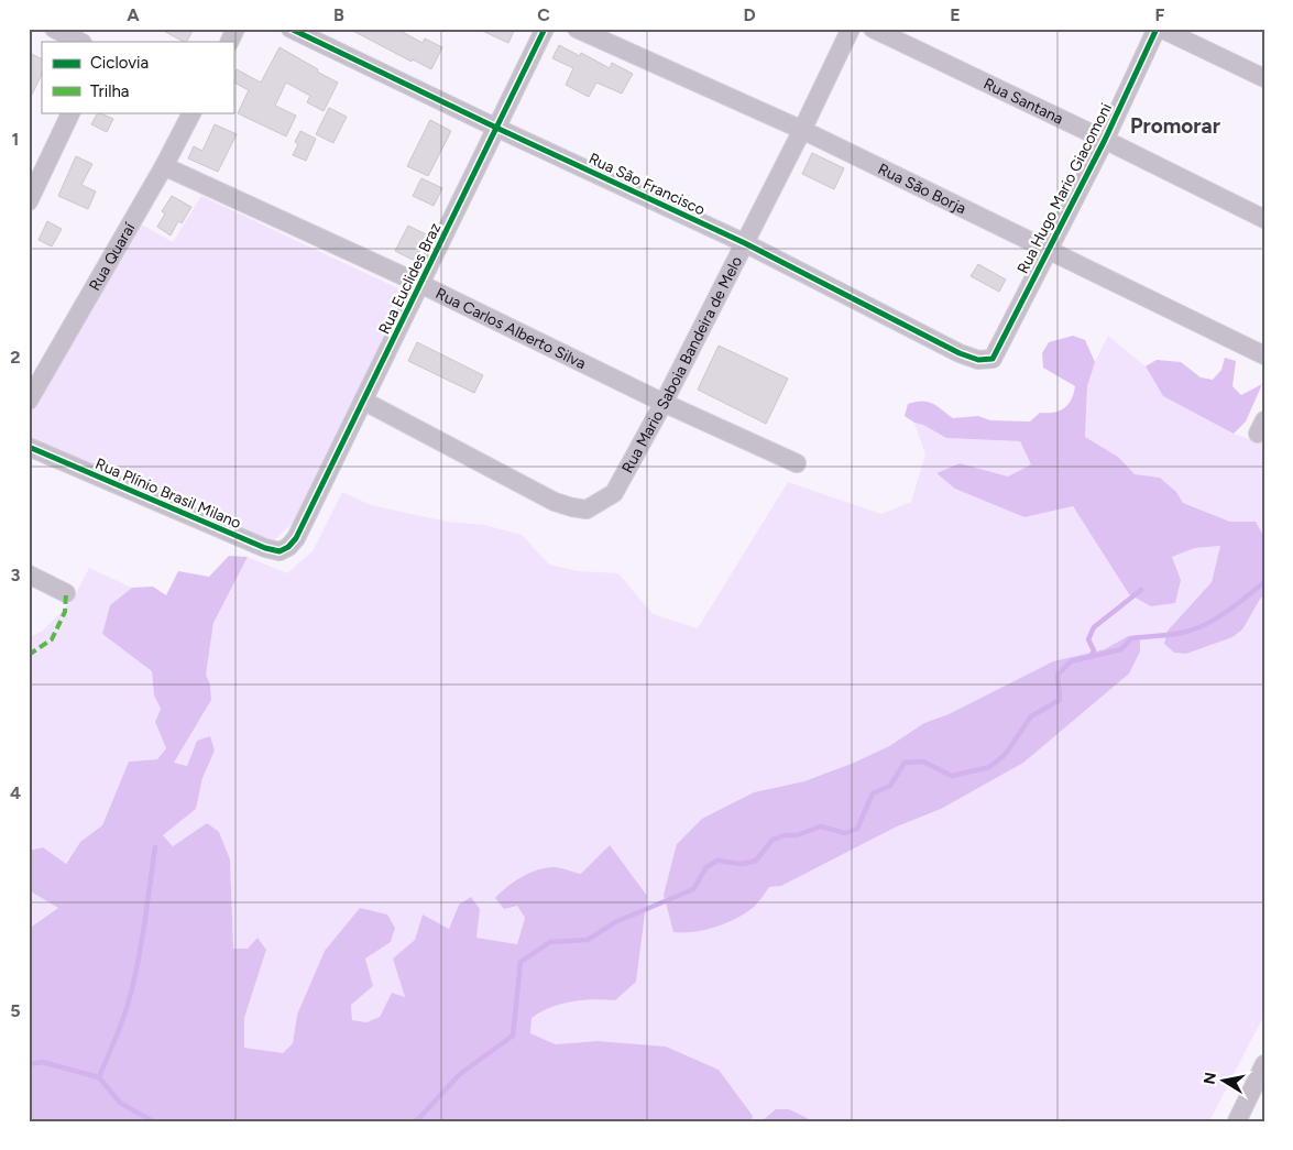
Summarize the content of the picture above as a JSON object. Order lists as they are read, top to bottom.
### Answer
{
  "streets": {
    "street": [
      "Rua Santana",
      "Rua São Francisco",
      "Rua São Borja",
      "Rua Hugo Mario Giacomoni",
      "Rua Quaraí",
      "Rua Euclides Braz",
      "Rua Carlos Alberto Silva",
      "Rua Mario Saboia Bandeira de Melo",
      "Rua Plínio Brasil Milano"
    ]
  },
  "crossings": [
    ["Rua Santana", "Rua Hugo Mario Giacomoni"],
    ["Rua São Francisco", "Rua Hugo Mario Giacomoni"],
    ["Rua São Francisco", "Rua Euclides Braz"],
    ["Rua São Francisco", "Rua Mario Saboia Bandeira de Melo"],
    ["Rua São Borja", "Rua Hugo Mario Giacomoni"],
    ["Rua São Borja", "Rua Mario Saboia Bandeira de Melo"],
    ["Rua Quaraí", "Rua Carlos Alberto Silva"],
    ["Rua Euclides Braz", "Rua Carlos Alberto Silva"],
    ["Rua Euclides Braz", "Rua Mario Saboia Bandeira de Melo"],
    ["Rua Euclides Braz", "Rua Plínio Brasil Milano"],
    ["Rua Carlos Alberto Silva", "Rua Mario Saboia Bandeira de Melo"]
  ],
  "districts": ["Promorar"],
  "legend": ["Ciclovia", "Trilha"],
  "north": "left",
  "grid": {
    "columns": [
      "A",
      "B",
      "C",
      "D",
      "E",
      "F"
    ],
    "rows": [
      "1",
      "2",
      "3",
      "4",
      "5"
    ]
  }
}
